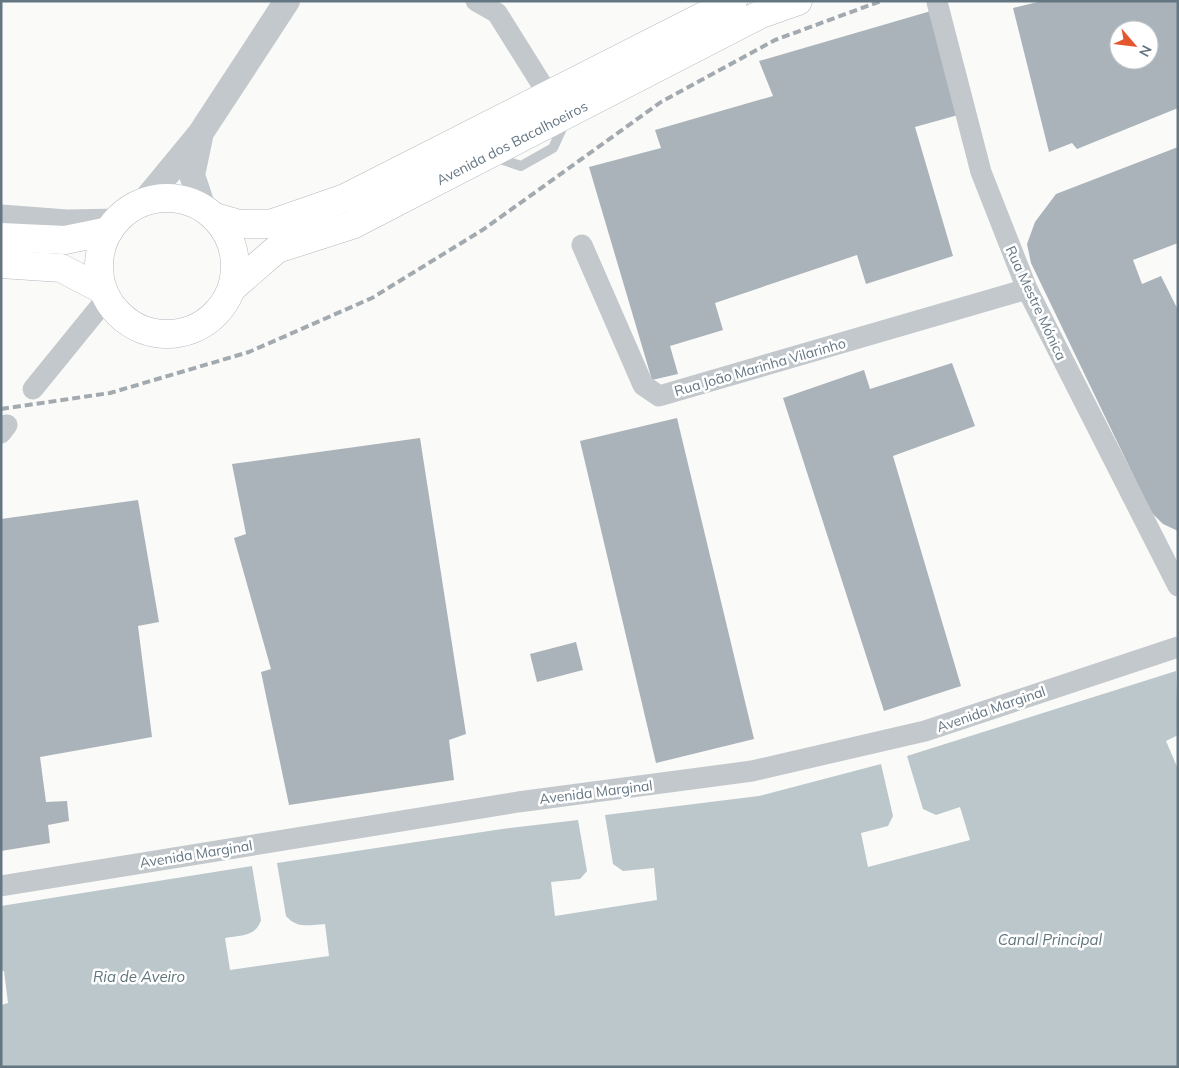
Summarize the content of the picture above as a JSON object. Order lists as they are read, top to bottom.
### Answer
{
  "streets": {
    "main road": ["Avenida dos Bacalhoeiros"],
    "street": ["Rua Mestre Mónica", "Rua João Marinha Vilarinho", "Avenida Marginal"]
  },
  "crossings": [
    ["Rua Mestre Mónica", "Rua João Marinha Vilarinho"]
  ],
  "water": ["Canal Principal", "Ria de Aveiro"],
  "north": "bottom right"
}
